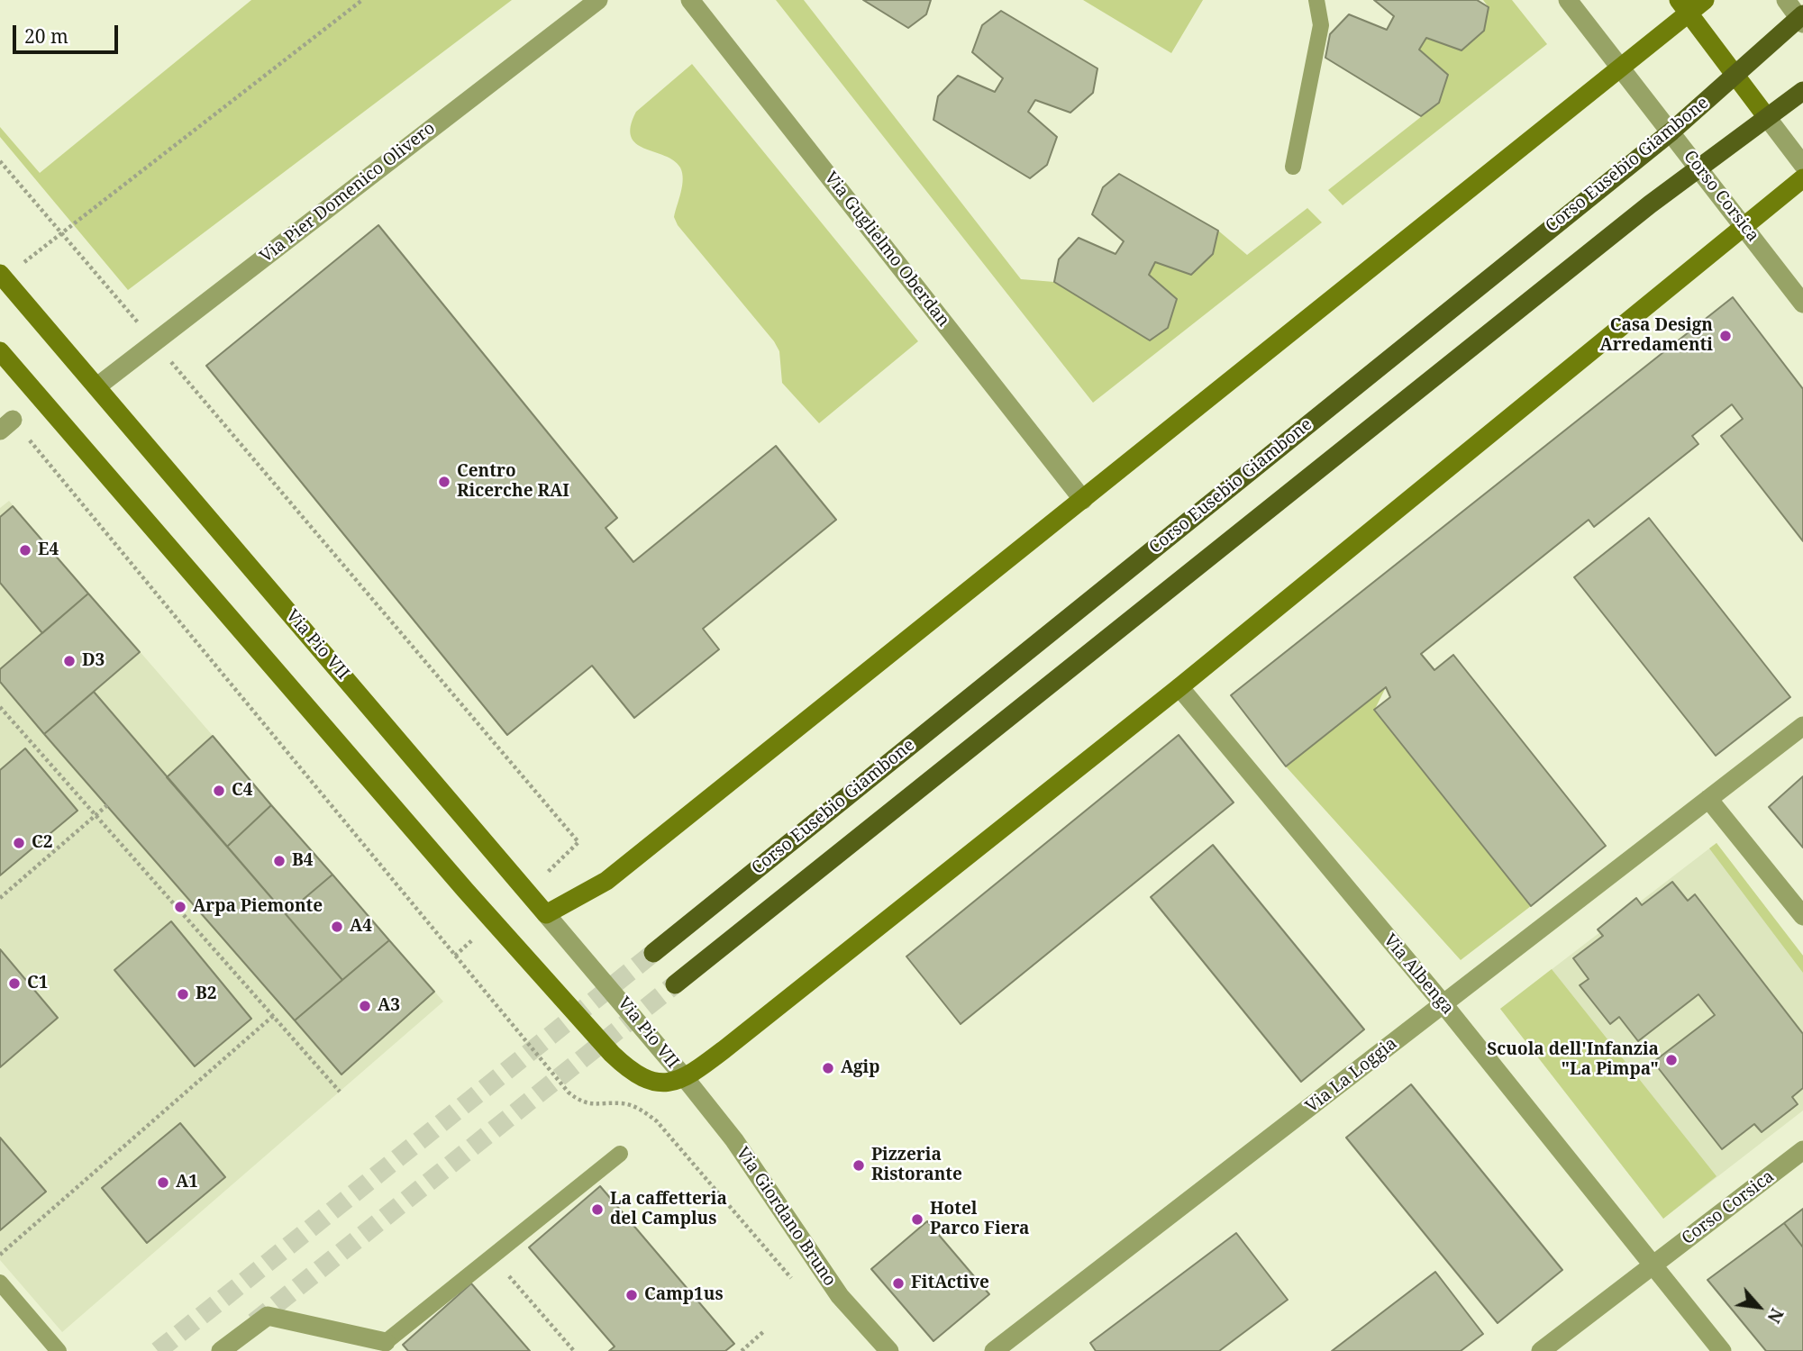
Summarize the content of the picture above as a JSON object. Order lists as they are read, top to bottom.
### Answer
{
  "streets": {
    "main road": ["Corso Eusebio Giambone"],
    "street": [
      "Via Pier Domenico Olivero",
      "Corso Corsica",
      "Via Guglielmo Oberdan",
      "Via Pio VII",
      "Via Albenga",
      "Via La Loggia",
      "Via Giordano Bruno"
    ]
  },
  "crossings": [
    ["Corso Eusebio Giambone", "Corso Corsica"],
    ["Via Pier Domenico Olivero", "Via Pio VII"],
    ["Corso Corsica", "Via Albenga"],
    ["Via Pio VII", "Via Giordano Bruno"],
    ["Via Albenga", "Via La Loggia"]
  ],
  "places": [
    "Casa Design Arredamenti",
    "Centro Ricerche RAI",
    "E4",
    "D3",
    "C4",
    "C2",
    "B4",
    "Arpa Piemonte",
    "A4",
    "C1",
    "B2",
    "A3",
    "Scuola dell'Infanzia \"La Pimpa\"",
    "Agip",
    "Pizzeria Ristorante",
    "A1",
    "La caffetteria del Camplus",
    "Hotel Parco Fiera",
    "FitActive",
    "Camp1us"
  ],
  "scale_bar": "20 m",
  "north": "bottom right"
}
